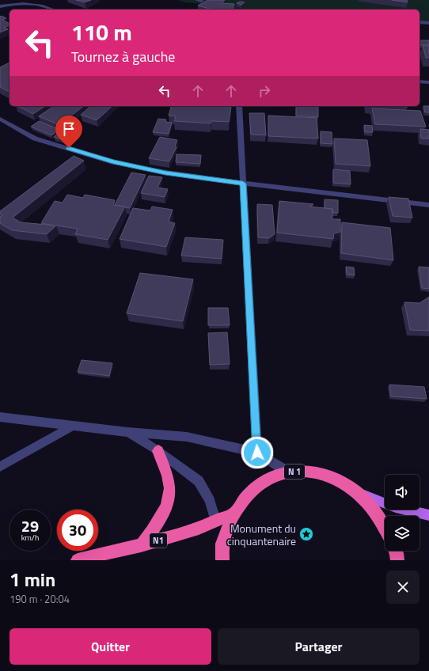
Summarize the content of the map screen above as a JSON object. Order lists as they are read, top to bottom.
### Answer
{
  "streets": {
    "highway": ["N 1", "N1"]
  },
  "crossings": [
    ["N 1", "N1"]
  ],
  "places": {
    "place": ["Monument du cinquantenaire"]
  },
  "page": {
    "turn": ["110 m", "Tournez à gauche"],
    "speed": "29 km/h",
    "limit": "30",
    "heading": ["1 min", "190 m · 20:04"],
    "buttons": ["Quitter", "Partager"]
  }
}
